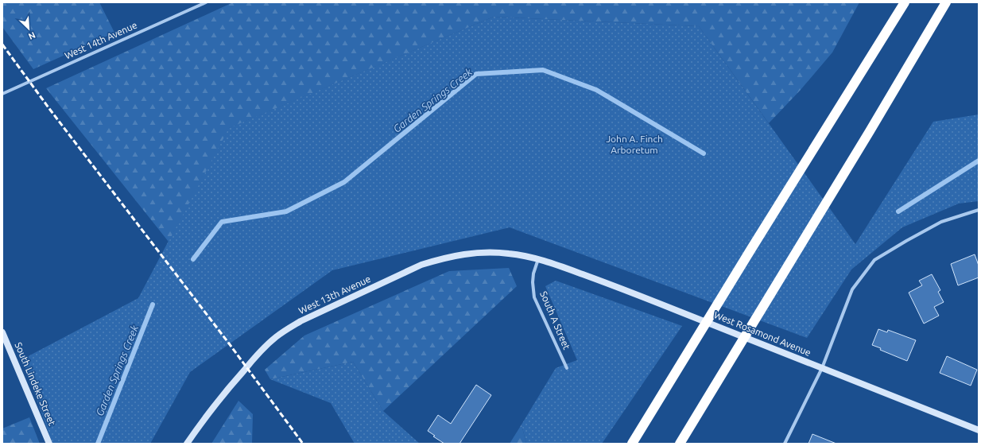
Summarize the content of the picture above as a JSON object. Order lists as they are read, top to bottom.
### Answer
{
  "streets": {
    "street": [
      "West 14th Avenue",
      "West 13th Avenue",
      "South A Street",
      "West Rosamond Avenue",
      "South Lindeke Street"
    ]
  },
  "crossings": [
    ["West 13th Avenue", "South A Street"],
    ["West 13th Avenue", "West Rosamond Avenue"],
    ["South A Street", "West Rosamond Avenue"]
  ],
  "water": ["Garden Springs Creek"],
  "parks": ["John A. Finch Arboretum"],
  "north": "bottom right"
}
